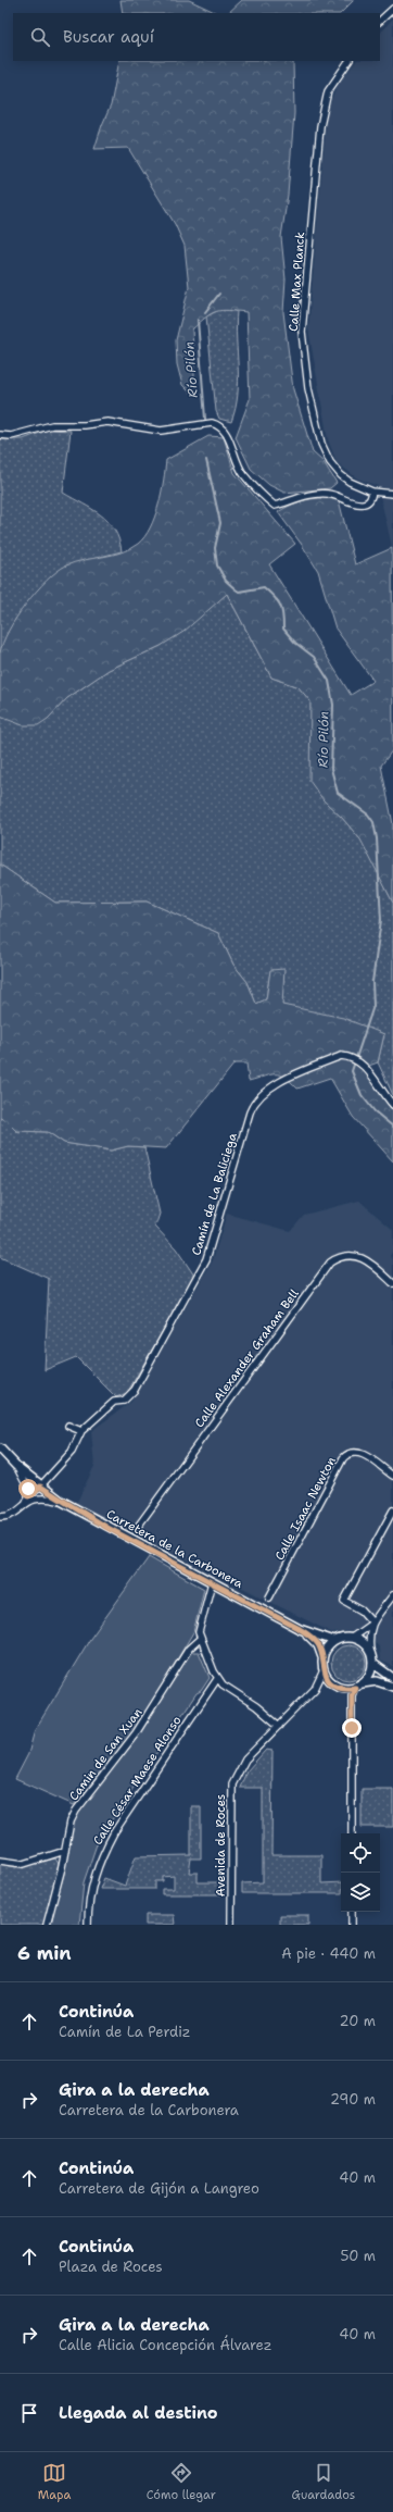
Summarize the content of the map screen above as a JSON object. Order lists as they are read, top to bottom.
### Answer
{
  "streets": {
    "street": [
      "Calle Max Planck",
      "Camín de La Baliciega",
      "Calle Alexander Graham Bell",
      "Calle Isaac Newton",
      "Carretera de la Carbonera",
      "Camin de San Xuan",
      "Calle César Maese Alonso",
      "Avenida de Roces"
    ]
  },
  "crossings": [
    ["Camín de La Baliciega", "Carretera de la Carbonera"]
  ],
  "water": ["Río Pilón"],
  "page": {
    "search": "Buscar aquí",
    "heading": ["6 min", "A pie · 440 m"],
    "list": [
      ["Continúa", "Camín de La Perdiz", "20 m"],
      ["Gira a la derecha", "Carretera de la Carbonera", "290 m"],
      ["Continúa", "Carretera de Gijón a Langreo", "40 m"],
      ["Continúa", "Plaza de Roces", "50 m"],
      ["Gira a la derecha", "Calle Alicia Concepción Álvarez", "40 m"],
      "Llegada al destino"
    ],
    "nav": ["Mapa", "Cómo llegar", "Guardados"]
  }
}
